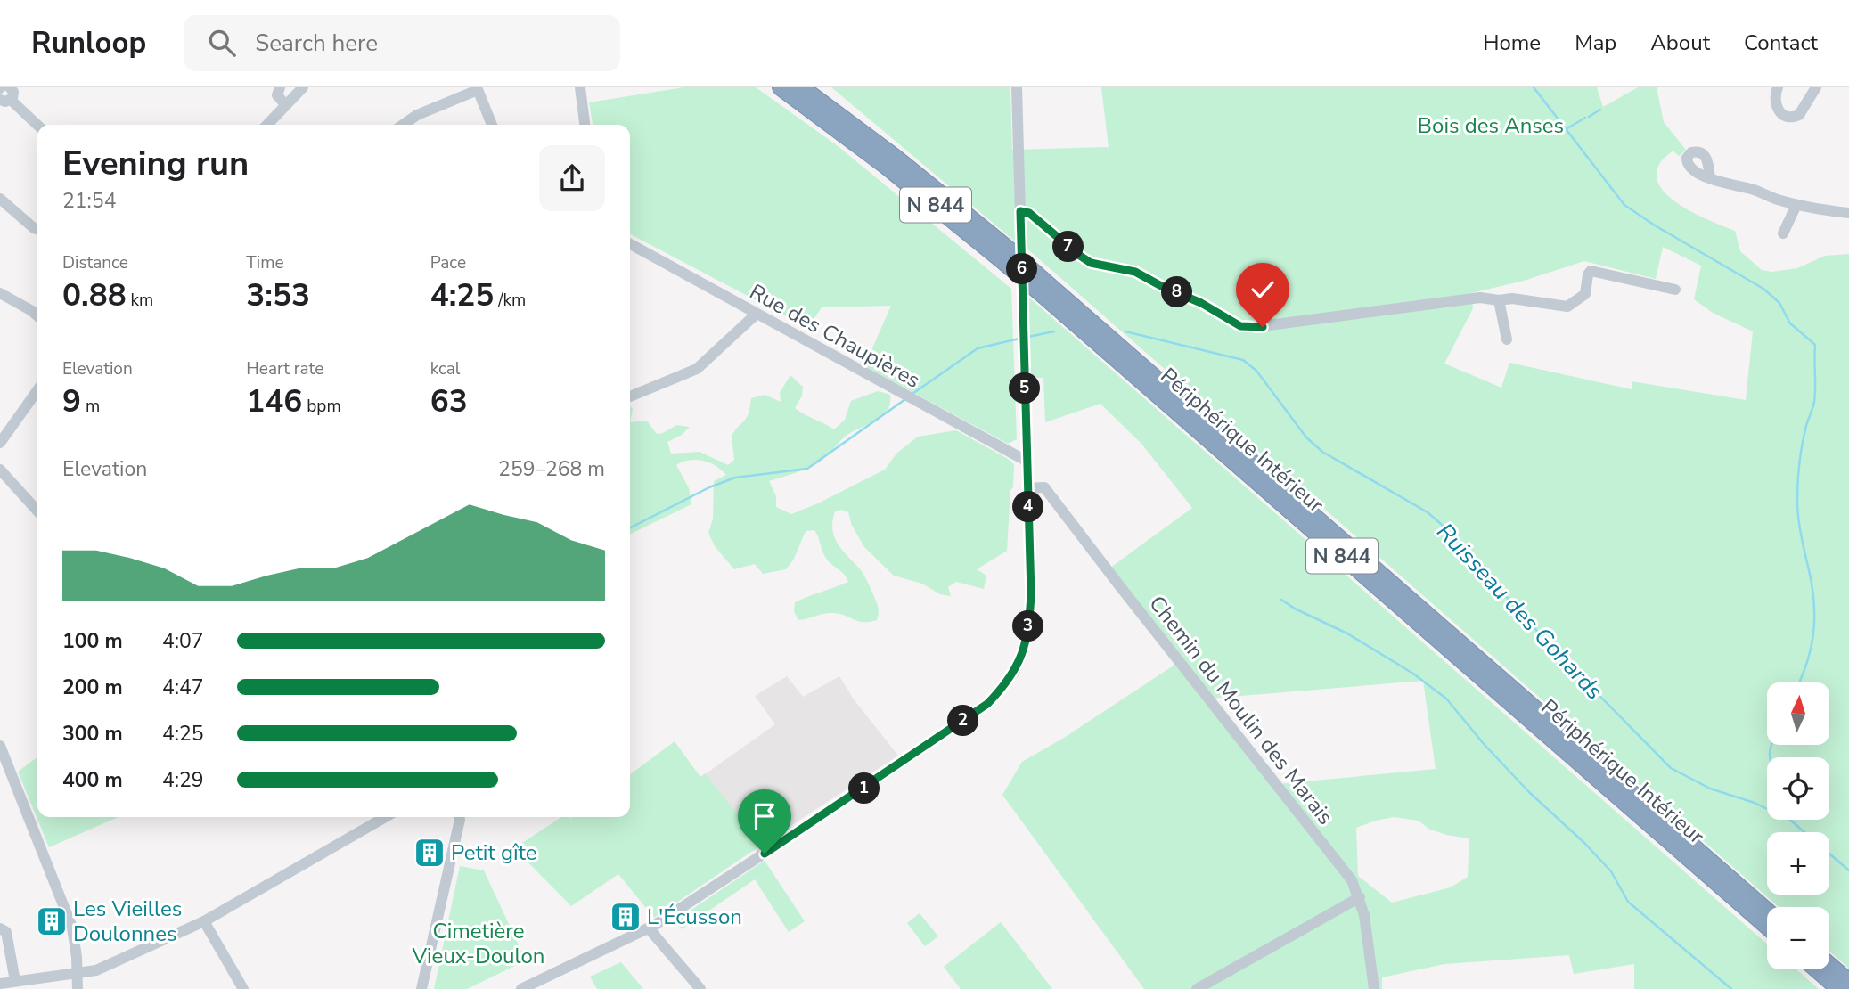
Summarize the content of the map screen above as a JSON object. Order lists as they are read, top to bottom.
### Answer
{
  "streets": {
    "highway": ["N 844", "Périphérique Intérieur"],
    "street": ["Rue des Chaupières", "Chemin du Moulin des Marais"]
  },
  "crossings": [
    ["N 844", "Périphérique Intérieur"]
  ],
  "water": ["Ruisseau des Gohards"],
  "parks": ["Bois des Anses", "Cimetière Vieux-Doulon"],
  "places": {
    "building": ["Petit gîte", "L'Écusson", "Les Vieilles Doulonnes"]
  },
  "north": "top",
  "page": {
    "header": "Runloop",
    "search": "Search here",
    "nav": [
      "Home",
      "Map",
      "About",
      "Contact"
    ],
    "heading": ["Evening run", "21:54"],
    "pins": [
      "7",
      "6",
      "8",
      "5",
      "4",
      "3",
      "2",
      "1"
    ],
    "stats": [
      ["Distance", "0.88 km"],
      ["Time", "3:53"],
      ["Pace", "4:25 /km"],
      ["Elevation", "9 m"],
      ["Heart rate", "146 bpm"],
      ["kcal", "63"]
    ],
    "chart": ["Elevation", "259–268 m"],
    "list": [
      {
        "name": "100 m",
        "note": "4:07"
      },
      {
        "name": "200 m",
        "note": "4:47"
      },
      {
        "name": "300 m",
        "note": "4:25"
      },
      {
        "name": "400 m",
        "note": "4:29"
      }
    ],
    "map_buttons": ["+", "−"]
  }
}
